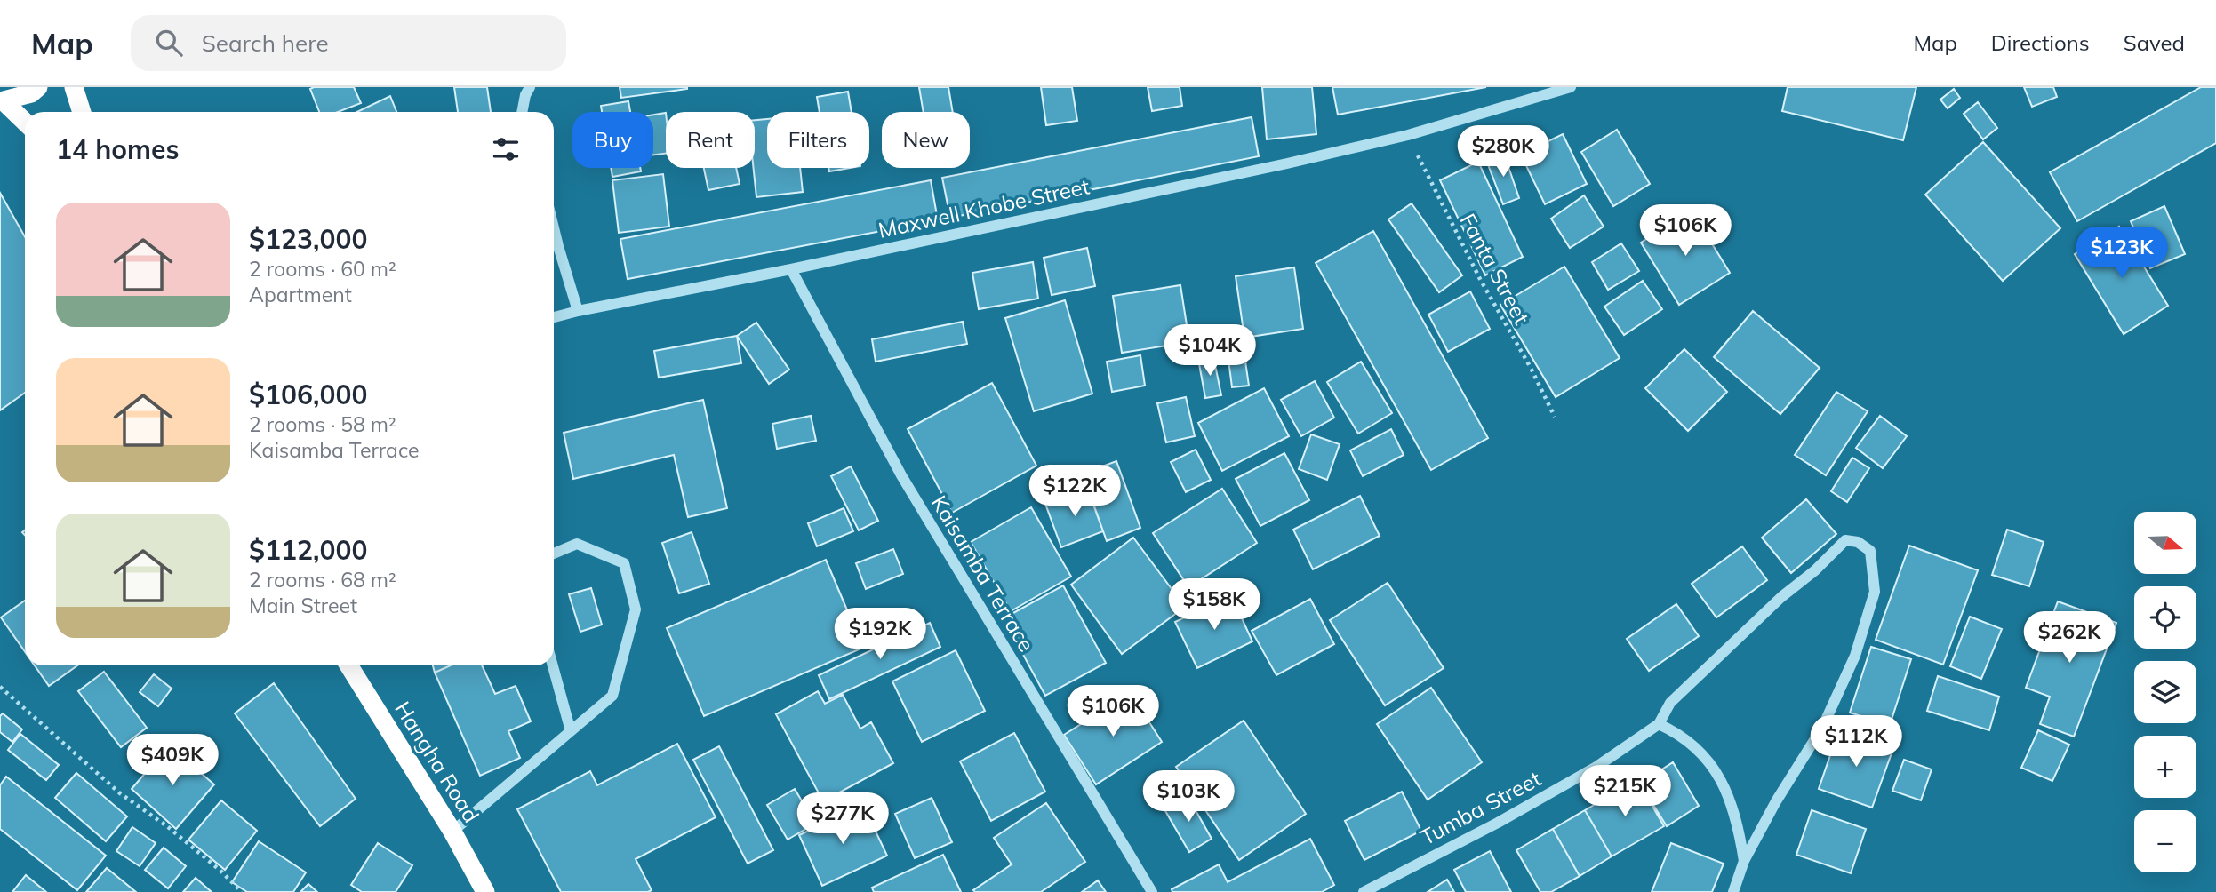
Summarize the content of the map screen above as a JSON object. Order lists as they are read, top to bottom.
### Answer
{
  "streets": {
    "highway": ["Hangha Road"],
    "street": ["Maxwell Khobe Street", "Kaisamba Terrace", "Tumba Street"],
    "path": ["Fanta Street"]
  },
  "crossings": [
    ["Maxwell Khobe Street", "Fanta Street"],
    ["Maxwell Khobe Street", "Kaisamba Terrace"]
  ],
  "north": "right",
  "page": {
    "header": "Map",
    "search": "Search here",
    "nav": ["Map", "Directions", "Saved"],
    "chip": [
      "Buy",
      "Rent",
      "Filters",
      "New"
    ],
    "heading": "14 homes",
    "price": [
      "$280K",
      "$106K",
      "$123K",
      "$104K",
      "$122K",
      "$158K",
      "$192K",
      "$262K",
      "$106K",
      "$112K",
      "$409K",
      "$215K",
      "$103K",
      "$277K"
    ],
    "list": [
      {
        "name": "$123,000",
        "note": "2 rooms · 60 m² · Apartment"
      },
      {
        "name": "$106,000",
        "note": "2 rooms · 58 m² · Kaisamba Terrace"
      },
      {
        "name": "$112,000",
        "note": "2 rooms · 68 m² · Main Street"
      }
    ],
    "map_buttons": ["+", "−"]
  }
}
